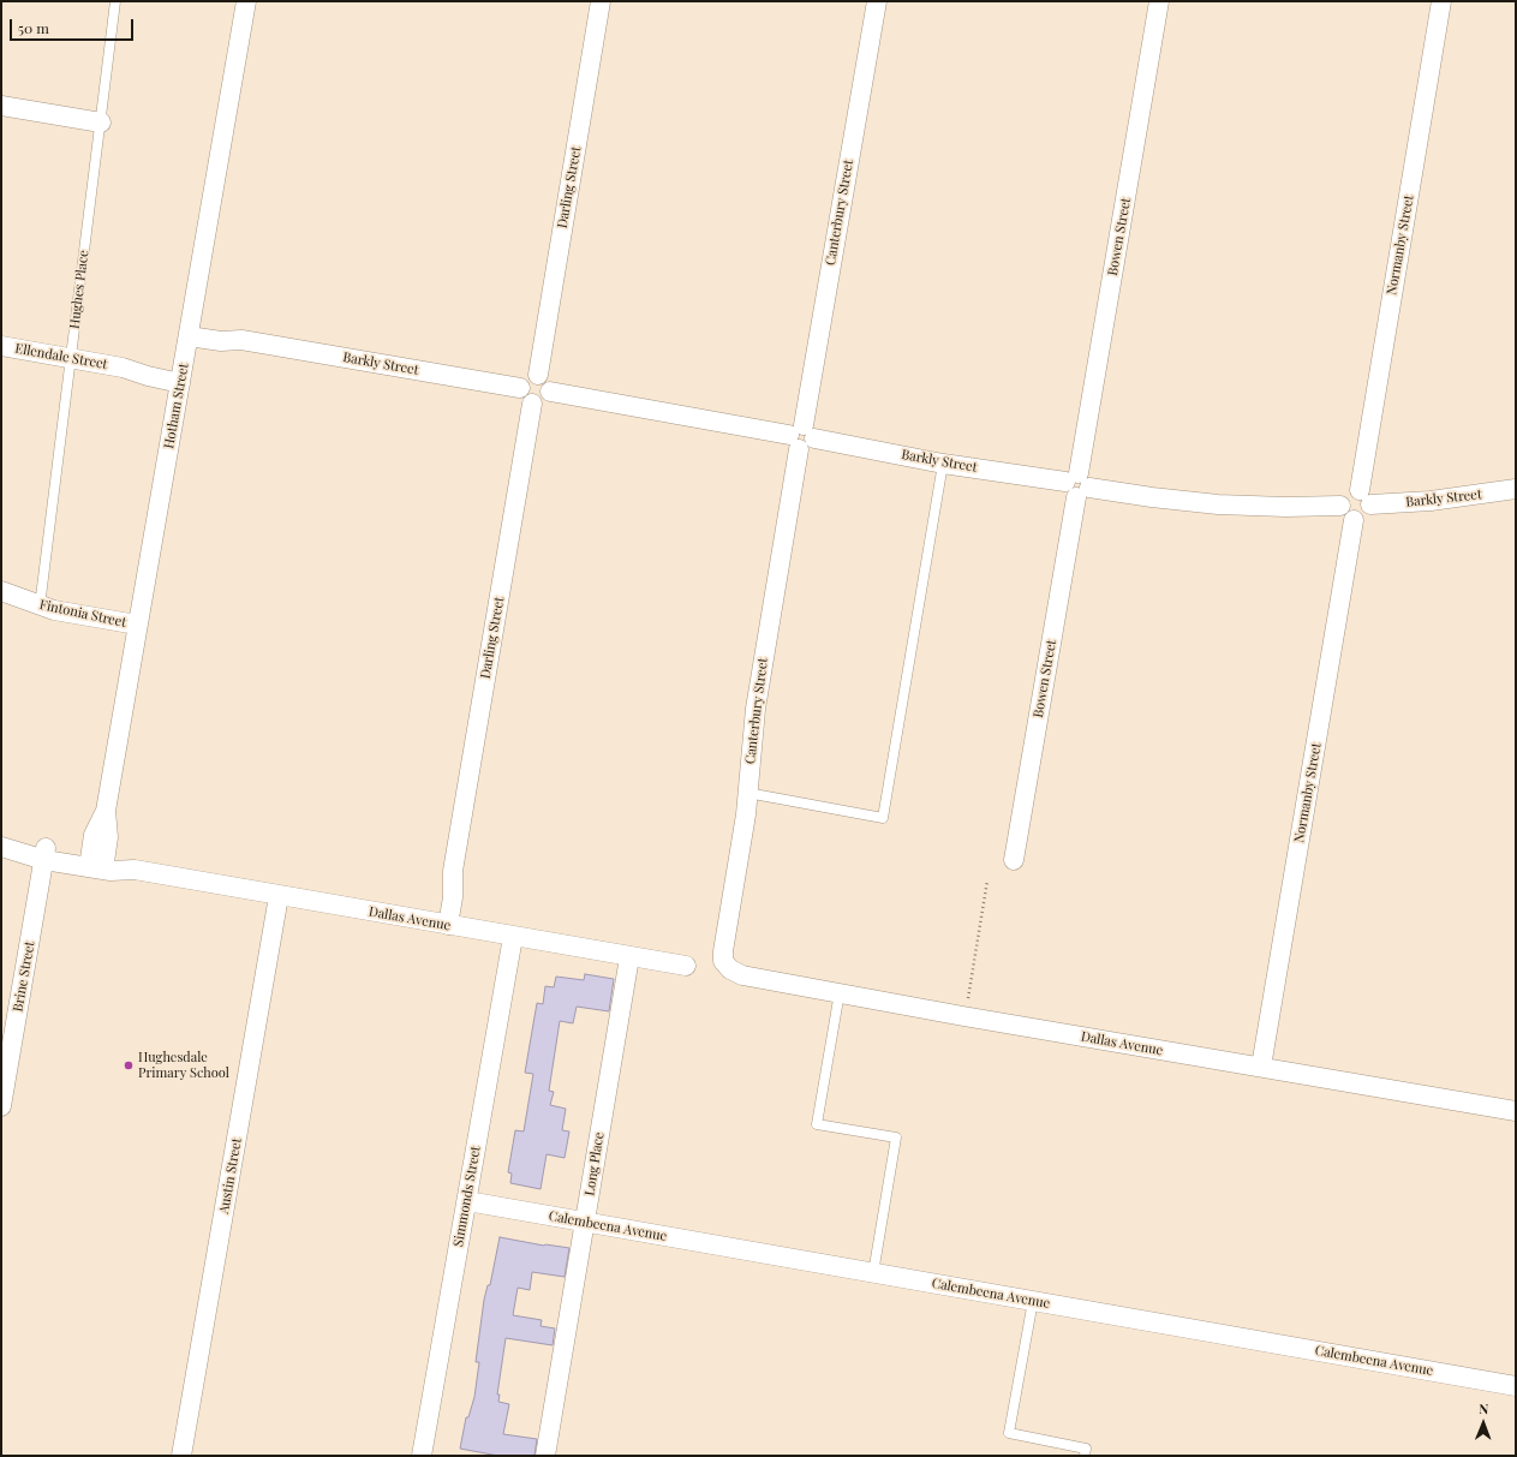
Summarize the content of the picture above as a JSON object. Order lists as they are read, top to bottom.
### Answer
{
  "streets": {
    "street": [
      "Darling Street",
      "Canterbury Street",
      "Bowen Street",
      "Normanby Street",
      "Ellendale Street",
      "Barkly Street",
      "Hotham Street",
      "Fintonia Street",
      "Dallas Avenue",
      "Brine Street",
      "Long Place",
      "Austin Street",
      "Simmonds Street",
      "Calembeena Avenue"
    ],
    "lane": ["Hughes Place"]
  },
  "crossings": [
    ["Darling Street", "Barkly Street"],
    ["Darling Street", "Dallas Avenue"],
    ["Canterbury Street", "Barkly Street"],
    ["Canterbury Street", "Dallas Avenue"],
    ["Bowen Street", "Barkly Street"],
    ["Normanby Street", "Barkly Street"],
    ["Normanby Street", "Dallas Avenue"],
    ["Hughes Place", "Ellendale Street"],
    ["Hughes Place", "Fintonia Street"],
    ["Ellendale Street", "Hotham Street"],
    ["Barkly Street", "Hotham Street"],
    ["Hotham Street", "Fintonia Street"],
    ["Hotham Street", "Dallas Avenue"],
    ["Dallas Avenue", "Brine Street"],
    ["Dallas Avenue", "Long Place"],
    ["Dallas Avenue", "Austin Street"],
    ["Dallas Avenue", "Simmonds Street"],
    ["Long Place", "Calembeena Avenue"],
    ["Simmonds Street", "Calembeena Avenue"]
  ],
  "places": ["Hughesdale Primary School"],
  "scale_bar": "50 m",
  "north": "top"
}
